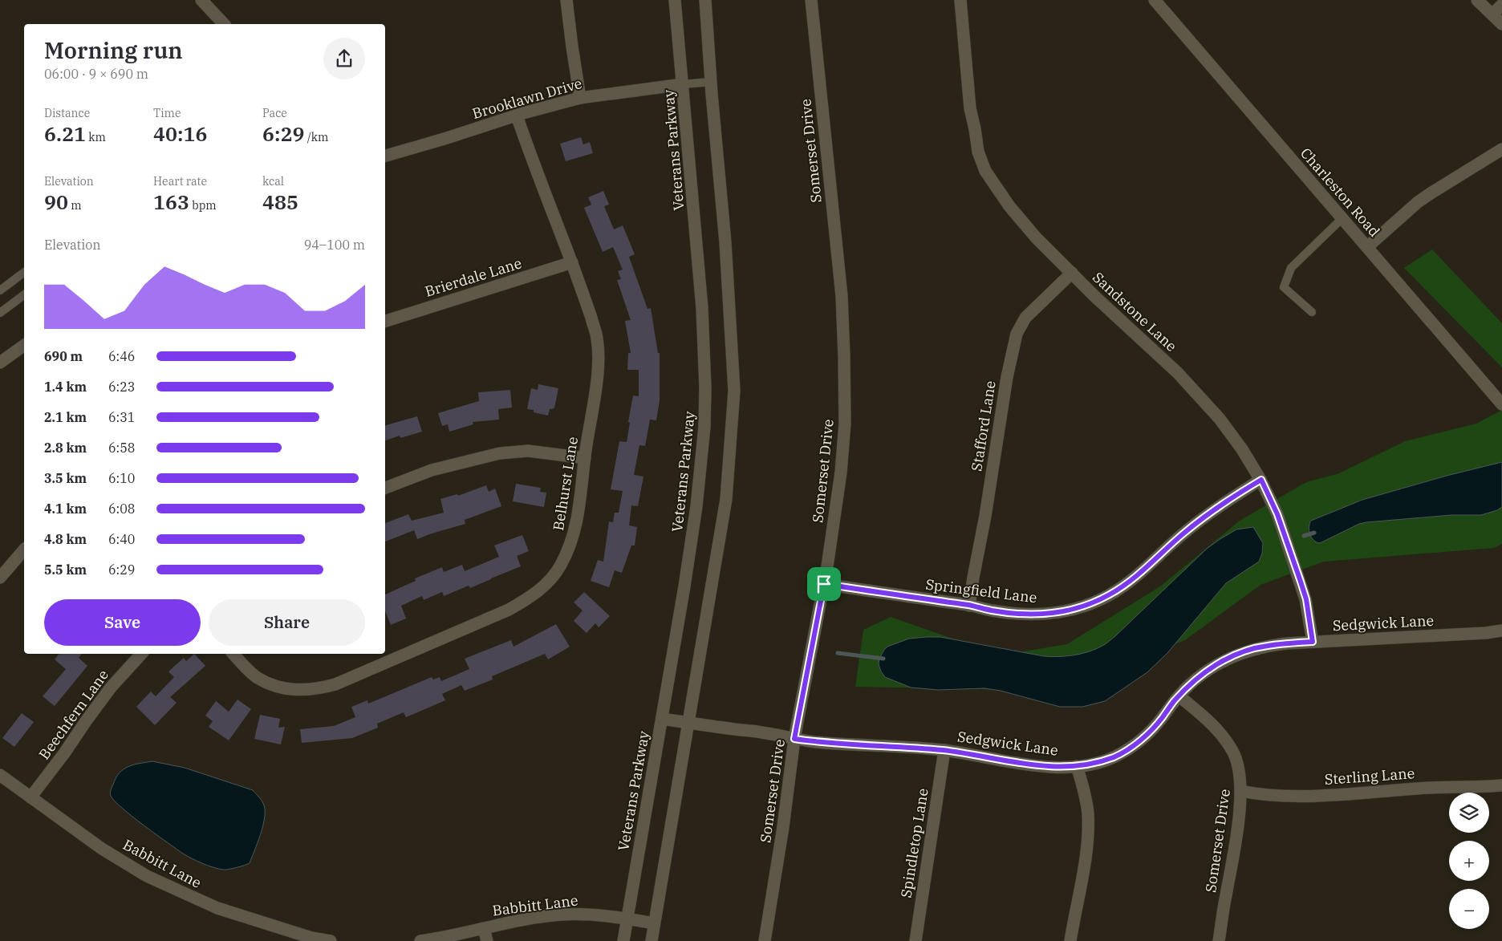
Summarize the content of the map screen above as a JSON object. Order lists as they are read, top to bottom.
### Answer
{
  "streets": {
    "street": [
      "Brooklawn Drive",
      "Veterans Parkway",
      "Somerset Drive",
      "Charleston Road",
      "Brierdale Lane",
      "Sandstone Lane",
      "Stafford Lane",
      "Belhurst Lane",
      "Springfield Lane",
      "Sedgwick Lane",
      "Beechfern Lane",
      "Sterling Lane",
      "Spindletop Lane",
      "Babbitt Lane"
    ]
  },
  "crossings": [
    ["Brooklawn Drive", "Veterans Parkway"],
    ["Brooklawn Drive", "Belhurst Lane"],
    ["Veterans Parkway", "Sedgwick Lane"],
    ["Veterans Parkway", "Babbitt Lane"],
    ["Somerset Drive", "Springfield Lane"],
    ["Somerset Drive", "Sedgwick Lane"],
    ["Somerset Drive", "Sterling Lane"],
    ["Brierdale Lane", "Belhurst Lane"],
    ["Sandstone Lane", "Stafford Lane"],
    ["Sandstone Lane", "Springfield Lane"],
    ["Sandstone Lane", "Sedgwick Lane"],
    ["Stafford Lane", "Springfield Lane"],
    ["Sedgwick Lane", "Spindletop Lane"],
    ["Beechfern Lane", "Babbitt Lane"]
  ],
  "page": {
    "heading": ["Morning run", "06:00 · 9 × 690 m"],
    "stats": [
      ["Distance", "6.21 km"],
      ["Time", "40:16"],
      ["Pace", "6:29 /km"],
      ["Elevation", "90 m"],
      ["Heart rate", "163 bpm"],
      ["kcal", "485"]
    ],
    "chart": ["Elevation", "94–100 m"],
    "list": [
      {
        "name": "690 m",
        "note": "6:46"
      },
      {
        "name": "1.4 km",
        "note": "6:23"
      },
      {
        "name": "2.1 km",
        "note": "6:31"
      },
      {
        "name": "2.8 km",
        "note": "6:58"
      },
      {
        "name": "3.5 km",
        "note": "6:10"
      },
      {
        "name": "4.1 km",
        "note": "6:08"
      },
      {
        "name": "4.8 km",
        "note": "6:40"
      },
      {
        "name": "5.5 km",
        "note": "6:29"
      }
    ],
    "buttons": ["Save", "Share"],
    "map_buttons": ["+", "−"]
  }
}
